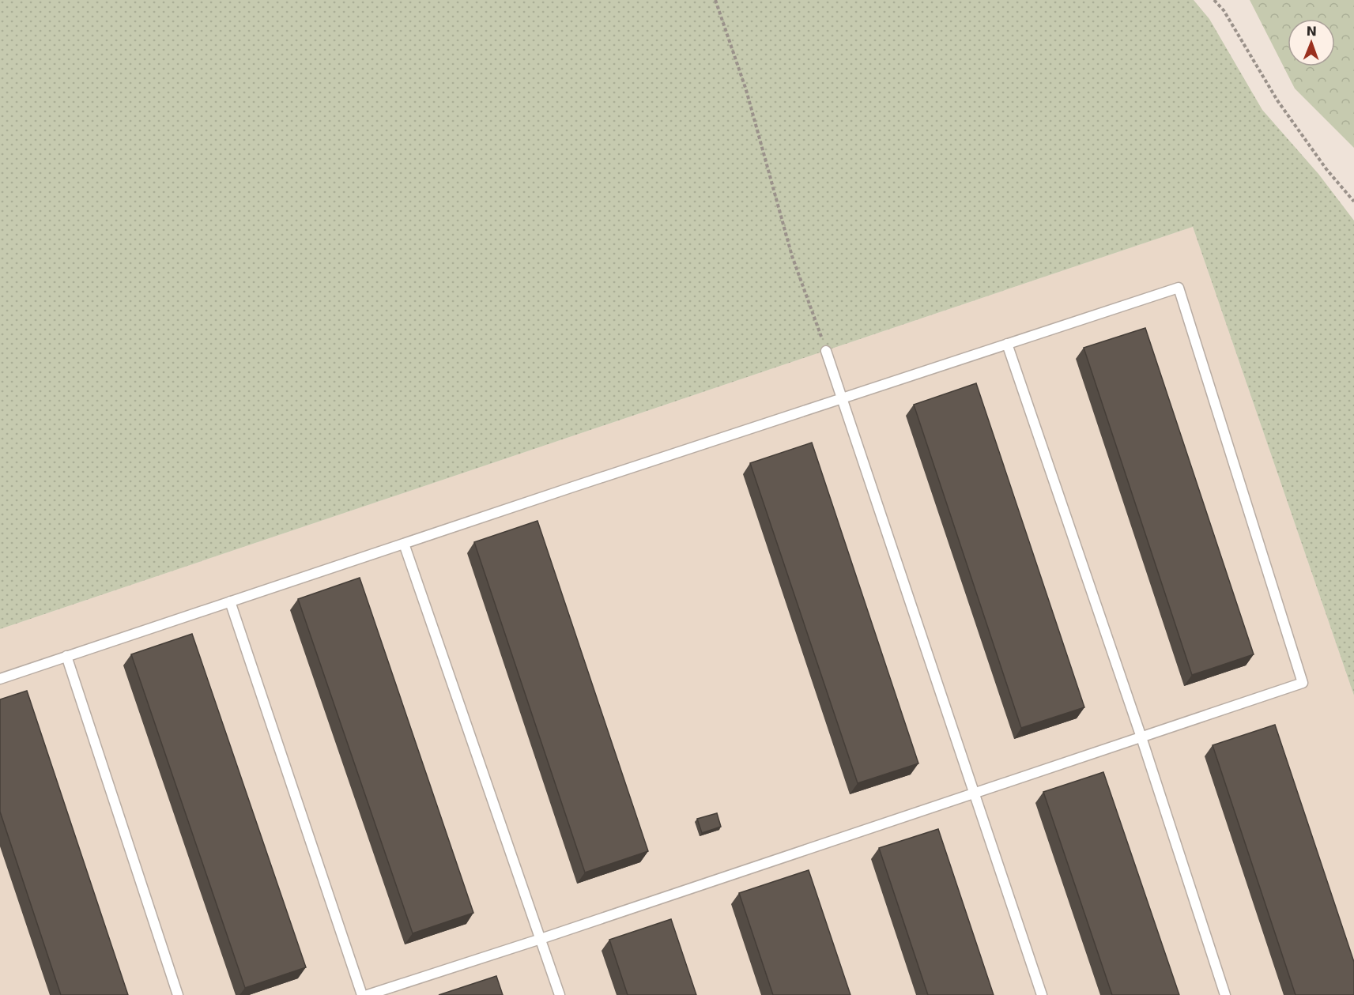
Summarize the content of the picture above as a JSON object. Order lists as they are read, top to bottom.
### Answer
{
  "north": "top"
}
